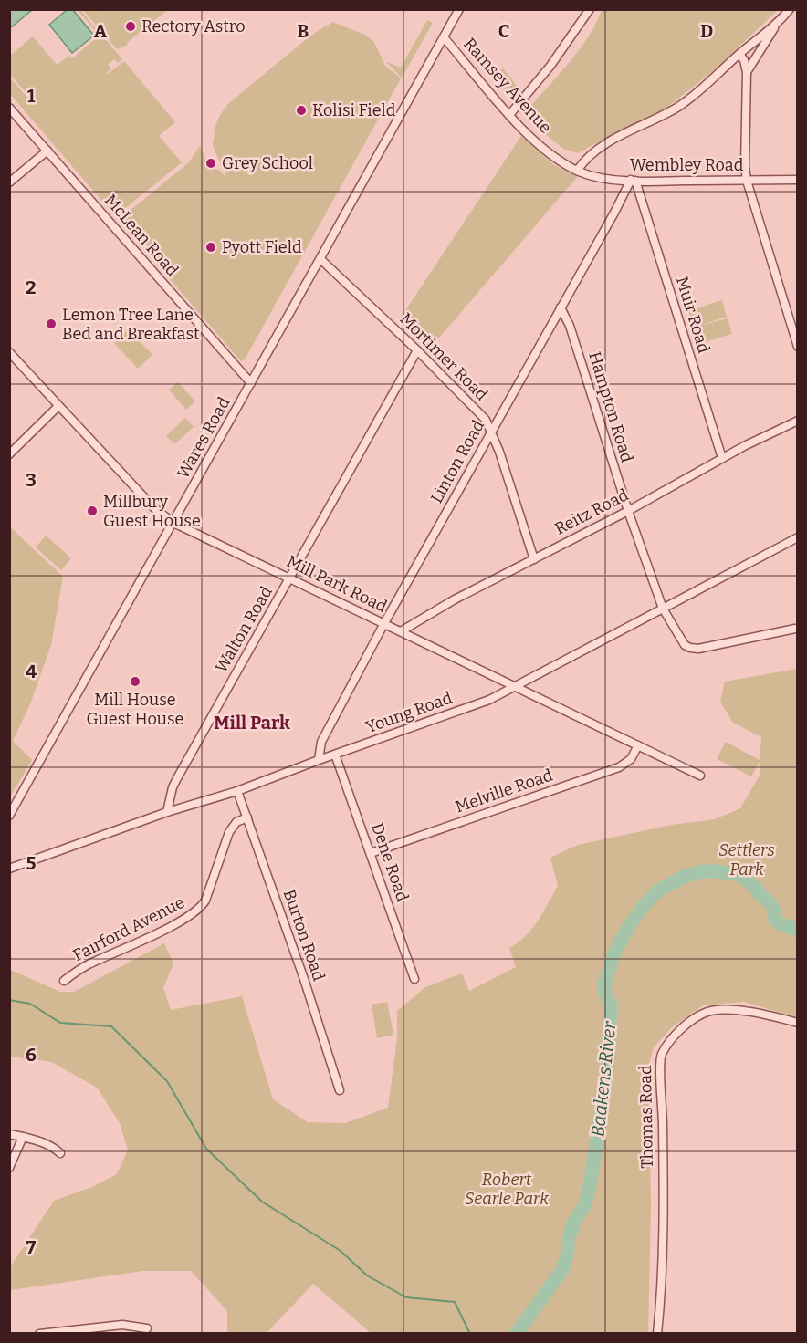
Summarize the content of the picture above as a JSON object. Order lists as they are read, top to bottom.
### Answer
{
  "streets": {
    "street": [
      "Ramsey Avenue",
      "Wembley Road",
      "McLean Road",
      "Muir Road",
      "Mortimer Road",
      "Hampton Road",
      "Wares Road",
      "Linton Road",
      "Reitz Road",
      "Mill Park Road",
      "Walton Road",
      "Young Road",
      "Melville Road",
      "Dene Road",
      "Fairford Avenue",
      "Burton Road",
      "Thomas Road"
    ]
  },
  "crossings": [
    ["Ramsey Avenue", "Wembley Road"],
    ["Ramsey Avenue", "Wares Road"],
    ["Wembley Road", "Muir Road"],
    ["Wembley Road", "Linton Road"],
    ["McLean Road", "Wares Road"],
    ["Muir Road", "Linton Road"],
    ["Muir Road", "Reitz Road"],
    ["Mortimer Road", "Wares Road"],
    ["Mortimer Road", "Linton Road"],
    ["Mortimer Road", "Reitz Road"],
    ["Mortimer Road", "Walton Road"],
    ["Hampton Road", "Linton Road"],
    ["Hampton Road", "Reitz Road"],
    ["Hampton Road", "Young Road"],
    ["Wares Road", "Mill Park Road"],
    ["Linton Road", "Mill Park Road"],
    ["Linton Road", "Young Road"],
    ["Reitz Road", "Mill Park Road"],
    ["Mill Park Road", "Walton Road"],
    ["Mill Park Road", "Young Road"],
    ["Mill Park Road", "Melville Road"],
    ["Walton Road", "Young Road"],
    ["Young Road", "Dene Road"],
    ["Young Road", "Burton Road"],
    ["Melville Road", "Dene Road"],
    ["Fairford Avenue", "Burton Road"]
  ],
  "districts": ["Mill Park"],
  "water": ["Baakens River"],
  "parks": ["Settlers Park", "Robert Searle Park"],
  "places": [
    "Rectory Astro",
    "Kolisi Field",
    "Grey School",
    "Pyott Field",
    "Lemon Tree Lane Bed and Breakfast",
    "Millbury Guest House",
    "Mill House Guest House"
  ],
  "grid": {
    "columns": [
      "A",
      "B",
      "C",
      "D"
    ],
    "rows": [
      "1",
      "2",
      "3",
      "4",
      "5",
      "6",
      "7"
    ]
  }
}
